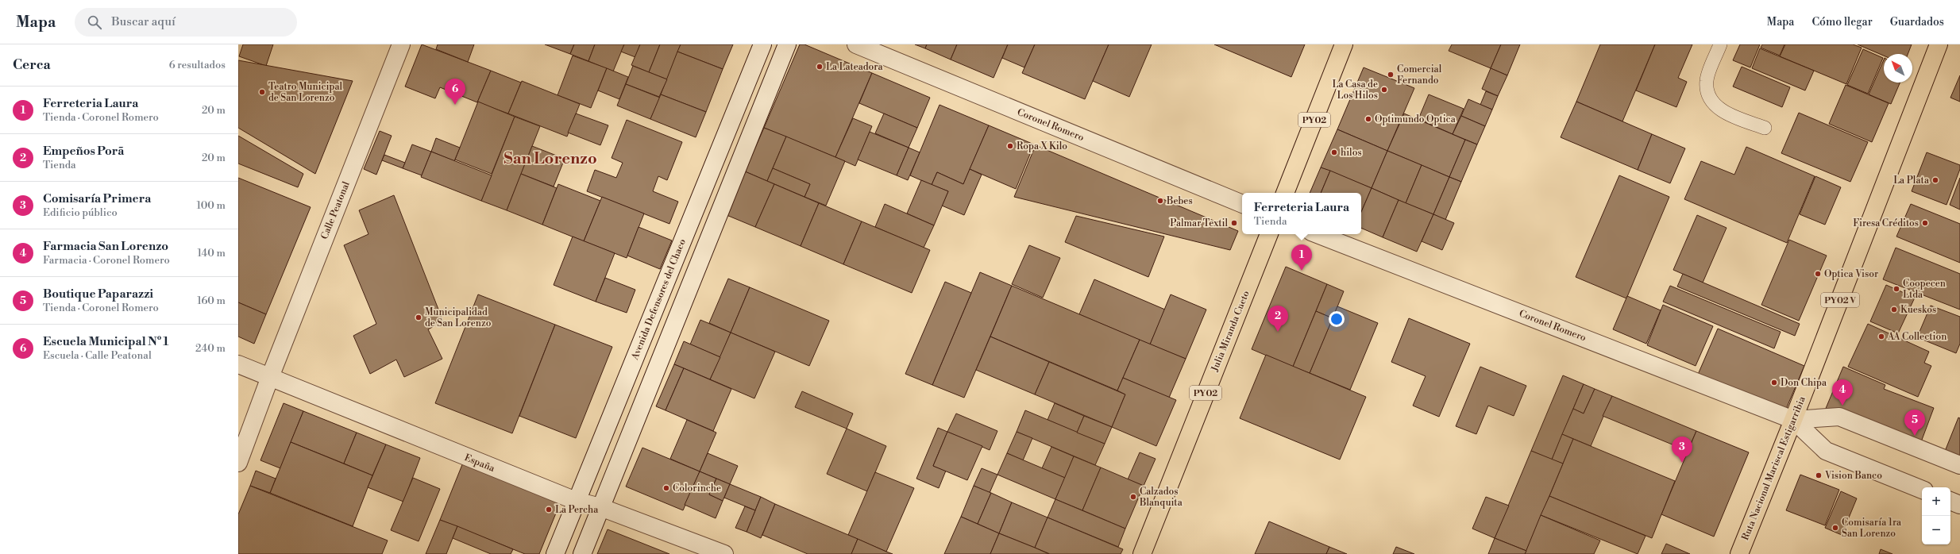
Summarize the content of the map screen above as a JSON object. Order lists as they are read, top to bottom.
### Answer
{
  "streets": {
    "highway": [
      "PY02",
      "PY02 V",
      "Julia Miranda Cueto",
      "Ruta Nacional Mariscal Estigarribia"
    ],
    "street": [
      "Coronel Romero",
      "Calle Peatonal",
      "Avenida Defensores del Chaco",
      "España"
    ]
  },
  "crossings": [
    ["Coronel Romero", "Ruta Nacional Mariscal Estigarribia"],
    ["Calle Peatonal", "España"],
    ["Avenida Defensores del Chaco", "España"]
  ],
  "districts": ["San Lorenzo"],
  "places": [
    "La Lateadora",
    "Comercial Fernando",
    "La Casa de Los Hilos",
    "Teatro Municipal de San Lorenzo",
    "Optimundo Optica",
    "Ropa X Kilo",
    "hilos",
    "La Plata",
    "Bebes",
    "Palmar Textil",
    "Firesa Créditos",
    "Optica Visor",
    "Coopecen Ltda",
    "Kueskos",
    "Municipalidad de San Lorenzo",
    "AA Collection",
    "Don Chipa",
    "Vision Banco",
    "Colorinche",
    "Calzados Blanquita",
    "La Percha",
    "Comisaría 1ra San Lorenzo"
  ],
  "north": "top left",
  "page": {
    "header": "Mapa",
    "search": "Buscar aquí",
    "nav": ["Mapa", "Cómo llegar", "Guardados"],
    "heading": ["Cerca", "6 resultados"],
    "pins": [
      "6",
      "1",
      "2",
      "4",
      "5",
      "3"
    ],
    "list": [
      {
        "mark": "1",
        "name": "Ferreteria Laura",
        "note": "Tienda · Coronel Romero",
        "value": "20 m"
      },
      {
        "mark": "2",
        "name": "Empeños Porã",
        "note": "Tienda",
        "value": "20 m"
      },
      {
        "mark": "3",
        "name": "Comisaría Primera",
        "note": "Edificio público",
        "value": "100 m"
      },
      {
        "mark": "4",
        "name": "Farmacia San Lorenzo",
        "note": "Farmacia · Coronel Romero",
        "value": "140 m"
      },
      {
        "mark": "5",
        "name": "Boutique Paparazzi",
        "note": "Tienda · Coronel Romero",
        "value": "160 m"
      },
      {
        "mark": "6",
        "name": "Escuela Municipal Nº 1",
        "note": "Escuela · Calle Peatonal",
        "value": "240 m"
      }
    ],
    "popup": ["Ferreteria Laura", "Tienda"],
    "map_buttons": ["+", "−"]
  }
}
